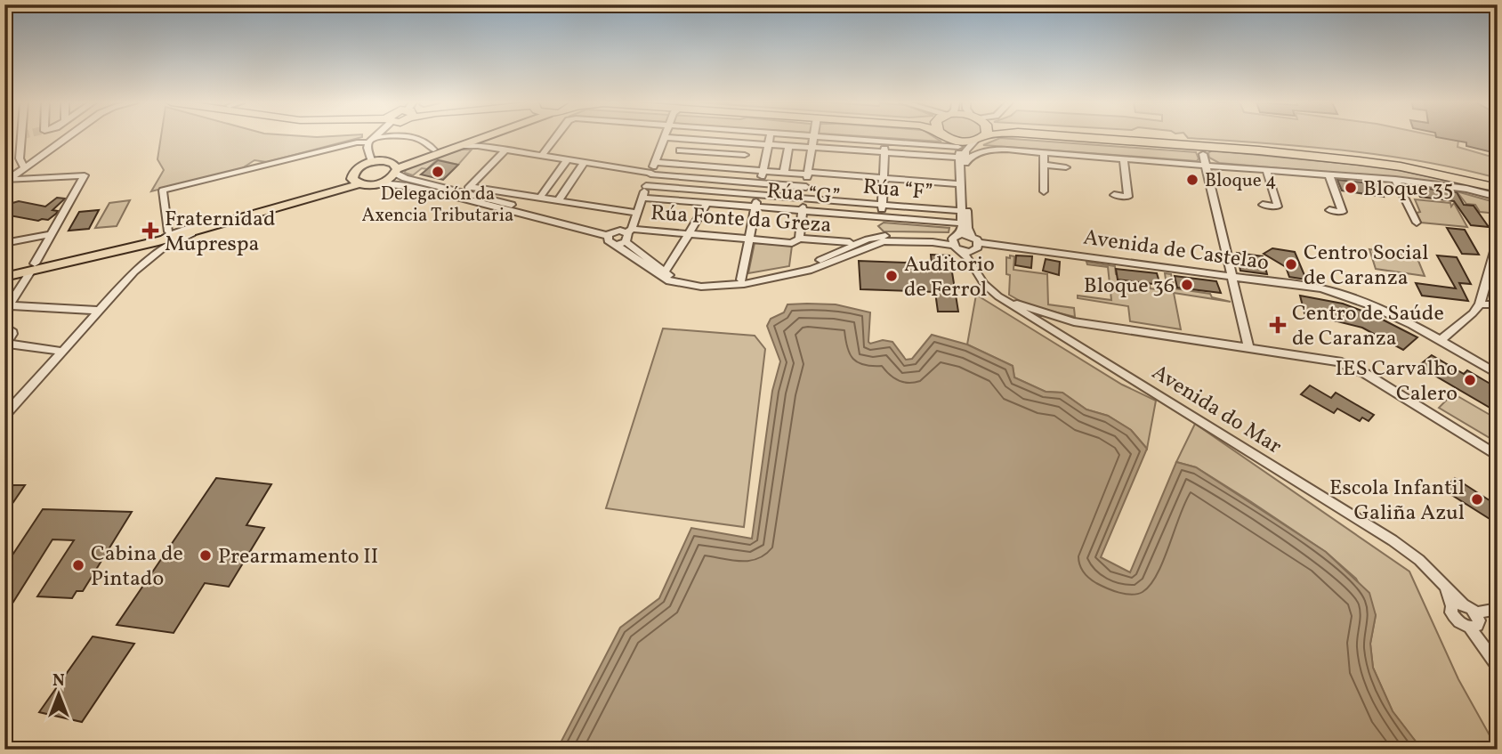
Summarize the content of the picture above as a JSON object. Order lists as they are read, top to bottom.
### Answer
{
  "streets": {
    "street": [
      "Rúa “F”",
      "Rúa “G”",
      "Rúa Fonte da Greza",
      "Avenida de Castelao",
      "Avenida do Mar"
    ]
  },
  "crossings": [
    ["Avenida de Castelao", "Avenida do Mar"]
  ],
  "places": {
    "other": [
      "Delegación da Axencia Tributaria",
      "Bloque 4",
      "Bloque 35",
      "Centro Social de Caranza",
      "Auditorio de Ferrol",
      "Bloque 36",
      "IES Carvalho Calero",
      "Escola Infantil Galiña Azul",
      "Prearmamento II",
      "Cabina de Pintado"
    ],
    "health": ["Fraternidad Muprespa", "Centro de Saúde de Caranza"]
  },
  "north": "top"
}
